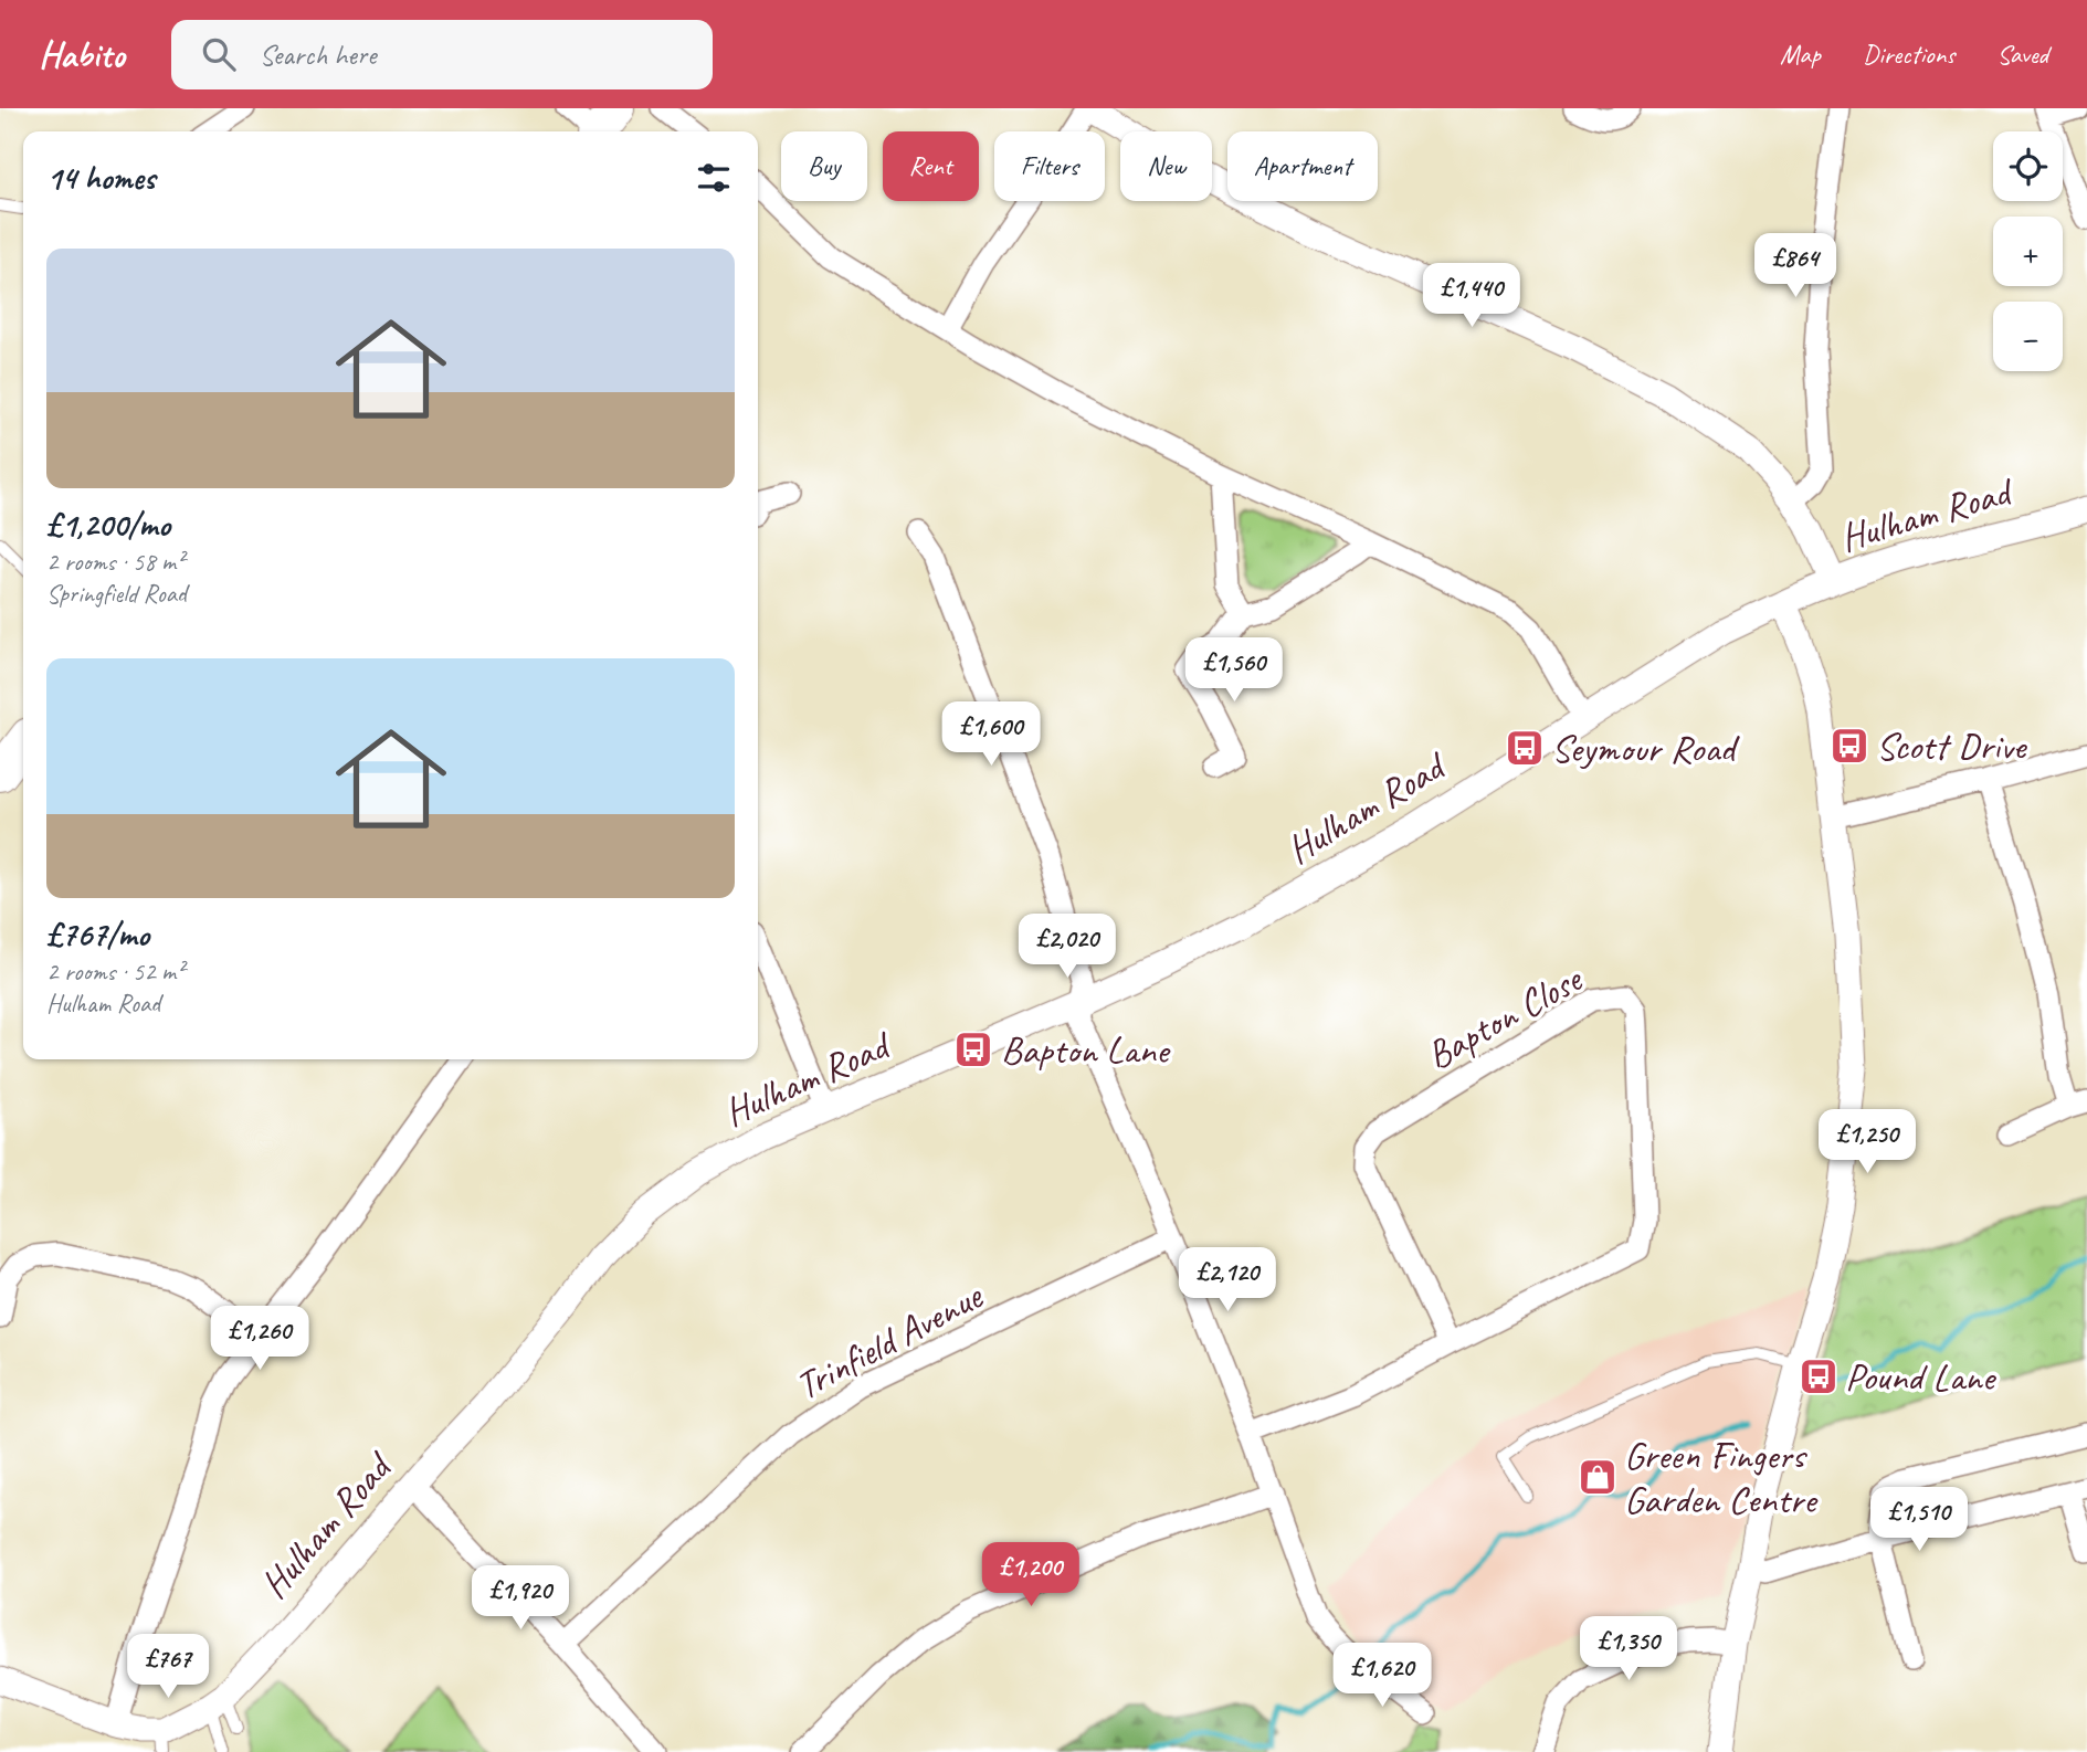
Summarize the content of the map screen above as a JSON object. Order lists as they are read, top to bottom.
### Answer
{
  "streets": {
    "street": ["Hulham Road", "Bapton Close", "Trinfield Avenue"]
  },
  "places": {
    "bus stop": [
      "Scott Drive",
      "Seymour Road",
      "Bapton Lane",
      "Pound Lane"
    ],
    "shop": ["Green Fingers Garden Centre"]
  },
  "page": {
    "header": "Habito",
    "search": "Search here",
    "nav": ["Map", "Directions", "Saved"],
    "map_buttons": ["+", "−"],
    "chip": [
      "Buy",
      "Rent",
      "Filters",
      "New",
      "Apartment"
    ],
    "heading": "14 homes",
    "list": [
      {
        "name": "£1,200/mo",
        "note": "2 rooms · 58 m² · Springfield Road"
      },
      {
        "name": "£767/mo",
        "note": "2 rooms · 52 m² · Hulham Road"
      }
    ],
    "price": [
      "£864",
      "£1,440",
      "£1,560",
      "£1,600",
      "£2,020",
      "£1,250",
      "£2,120",
      "£1,260",
      "£1,510",
      "£1,200",
      "£1,920",
      "£1,350",
      "£767",
      "£1,620"
    ]
  }
}
